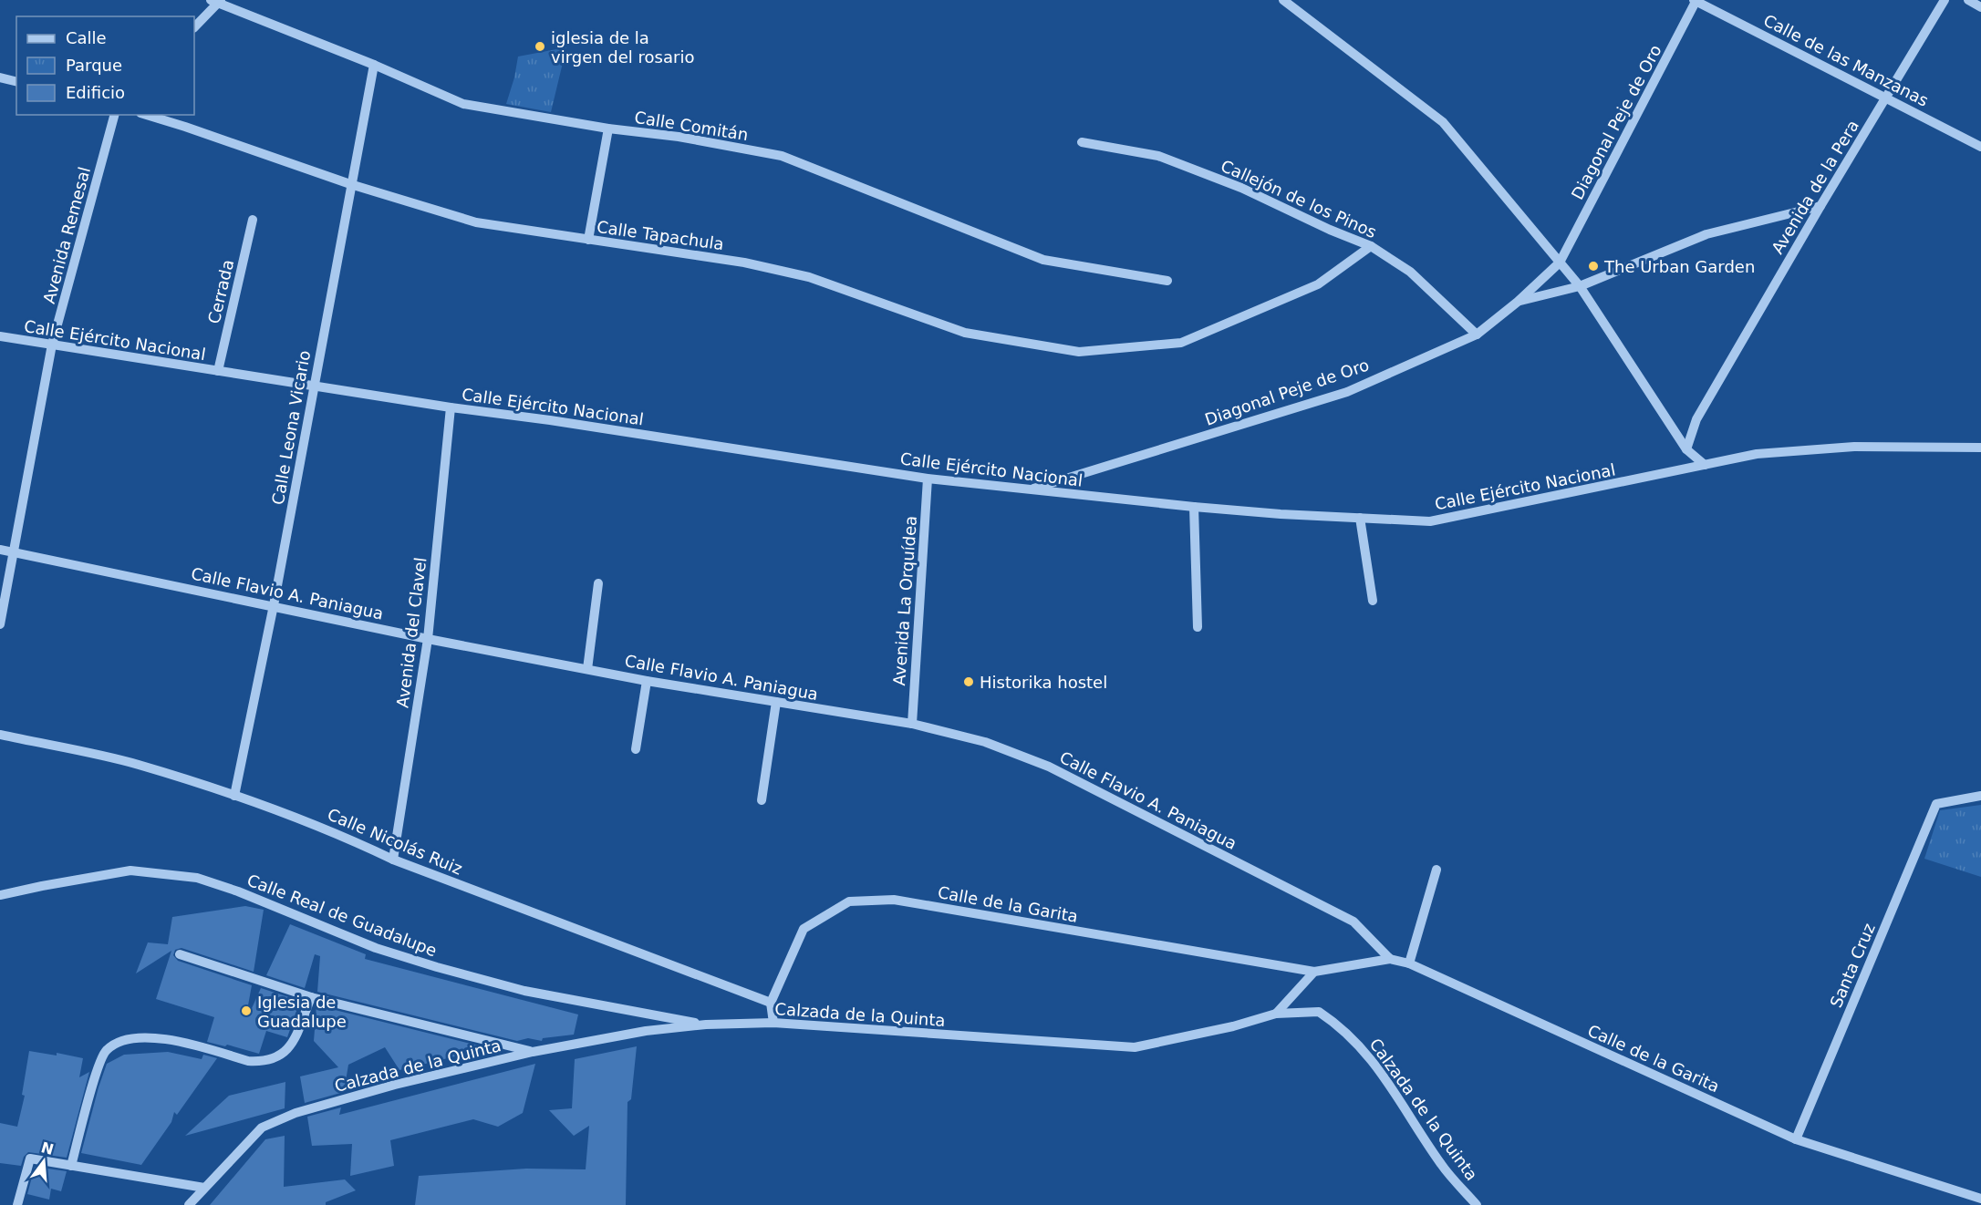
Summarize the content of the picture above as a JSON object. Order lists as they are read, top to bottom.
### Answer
{
  "streets": {
    "street": [
      "Calle de las Manzanas",
      "Diagonal Peje de Oro",
      "Calle Comitán",
      "Avenida de la Pera",
      "Callejón de los Pinos",
      "Avenida Remesal",
      "Calle Tapachula",
      "Cerrada",
      "Calle Ejército Nacional",
      "Calle Leona Vicario",
      "Calle Flavio A. Paniagua",
      "Avenida La Orquídea",
      "Avenida del Clavel",
      "Calle Nicolás Ruiz",
      "Calle de la Garita",
      "Calle Real de Guadalupe",
      "Santa Cruz",
      "Calzada de la Quinta"
    ]
  },
  "crossings": [
    ["Calle de las Manzanas", "Diagonal Peje de Oro"],
    ["Calle de las Manzanas", "Avenida de la Pera"],
    ["Diagonal Peje de Oro", "Callejón de los Pinos"],
    ["Diagonal Peje de Oro", "Calle Ejército Nacional"],
    ["Calle Comitán", "Calle Leona Vicario"],
    ["Callejón de los Pinos", "Calle Tapachula"],
    ["Avenida Remesal", "Calle Ejército Nacional"],
    ["Avenida Remesal", "Calle Flavio A. Paniagua"],
    ["Calle Tapachula", "Calle Leona Vicario"],
    ["Cerrada", "Calle Ejército Nacional"],
    ["Calle Ejército Nacional", "Calle Leona Vicario"],
    ["Calle Ejército Nacional", "Avenida La Orquídea"],
    ["Calle Ejército Nacional", "Avenida del Clavel"],
    ["Calle Leona Vicario", "Calle Flavio A. Paniagua"],
    ["Calle Leona Vicario", "Calle Nicolás Ruiz"],
    ["Calle Flavio A. Paniagua", "Avenida La Orquídea"],
    ["Calle Flavio A. Paniagua", "Avenida del Clavel"],
    ["Calle Flavio A. Paniagua", "Calle de la Garita"],
    ["Avenida del Clavel", "Calle Nicolás Ruiz"],
    ["Calle Nicolás Ruiz", "Calle de la Garita"],
    ["Calle de la Garita", "Santa Cruz"],
    ["Calle Real de Guadalupe", "Calzada de la Quinta"]
  ],
  "places": [
    "iglesia de la virgen del rosario",
    "The Urban Garden",
    "Historika hostel",
    "Iglesia de Guadalupe"
  ],
  "legend": ["Calle", "Parque", "Edificio"],
  "north": "top"
}
